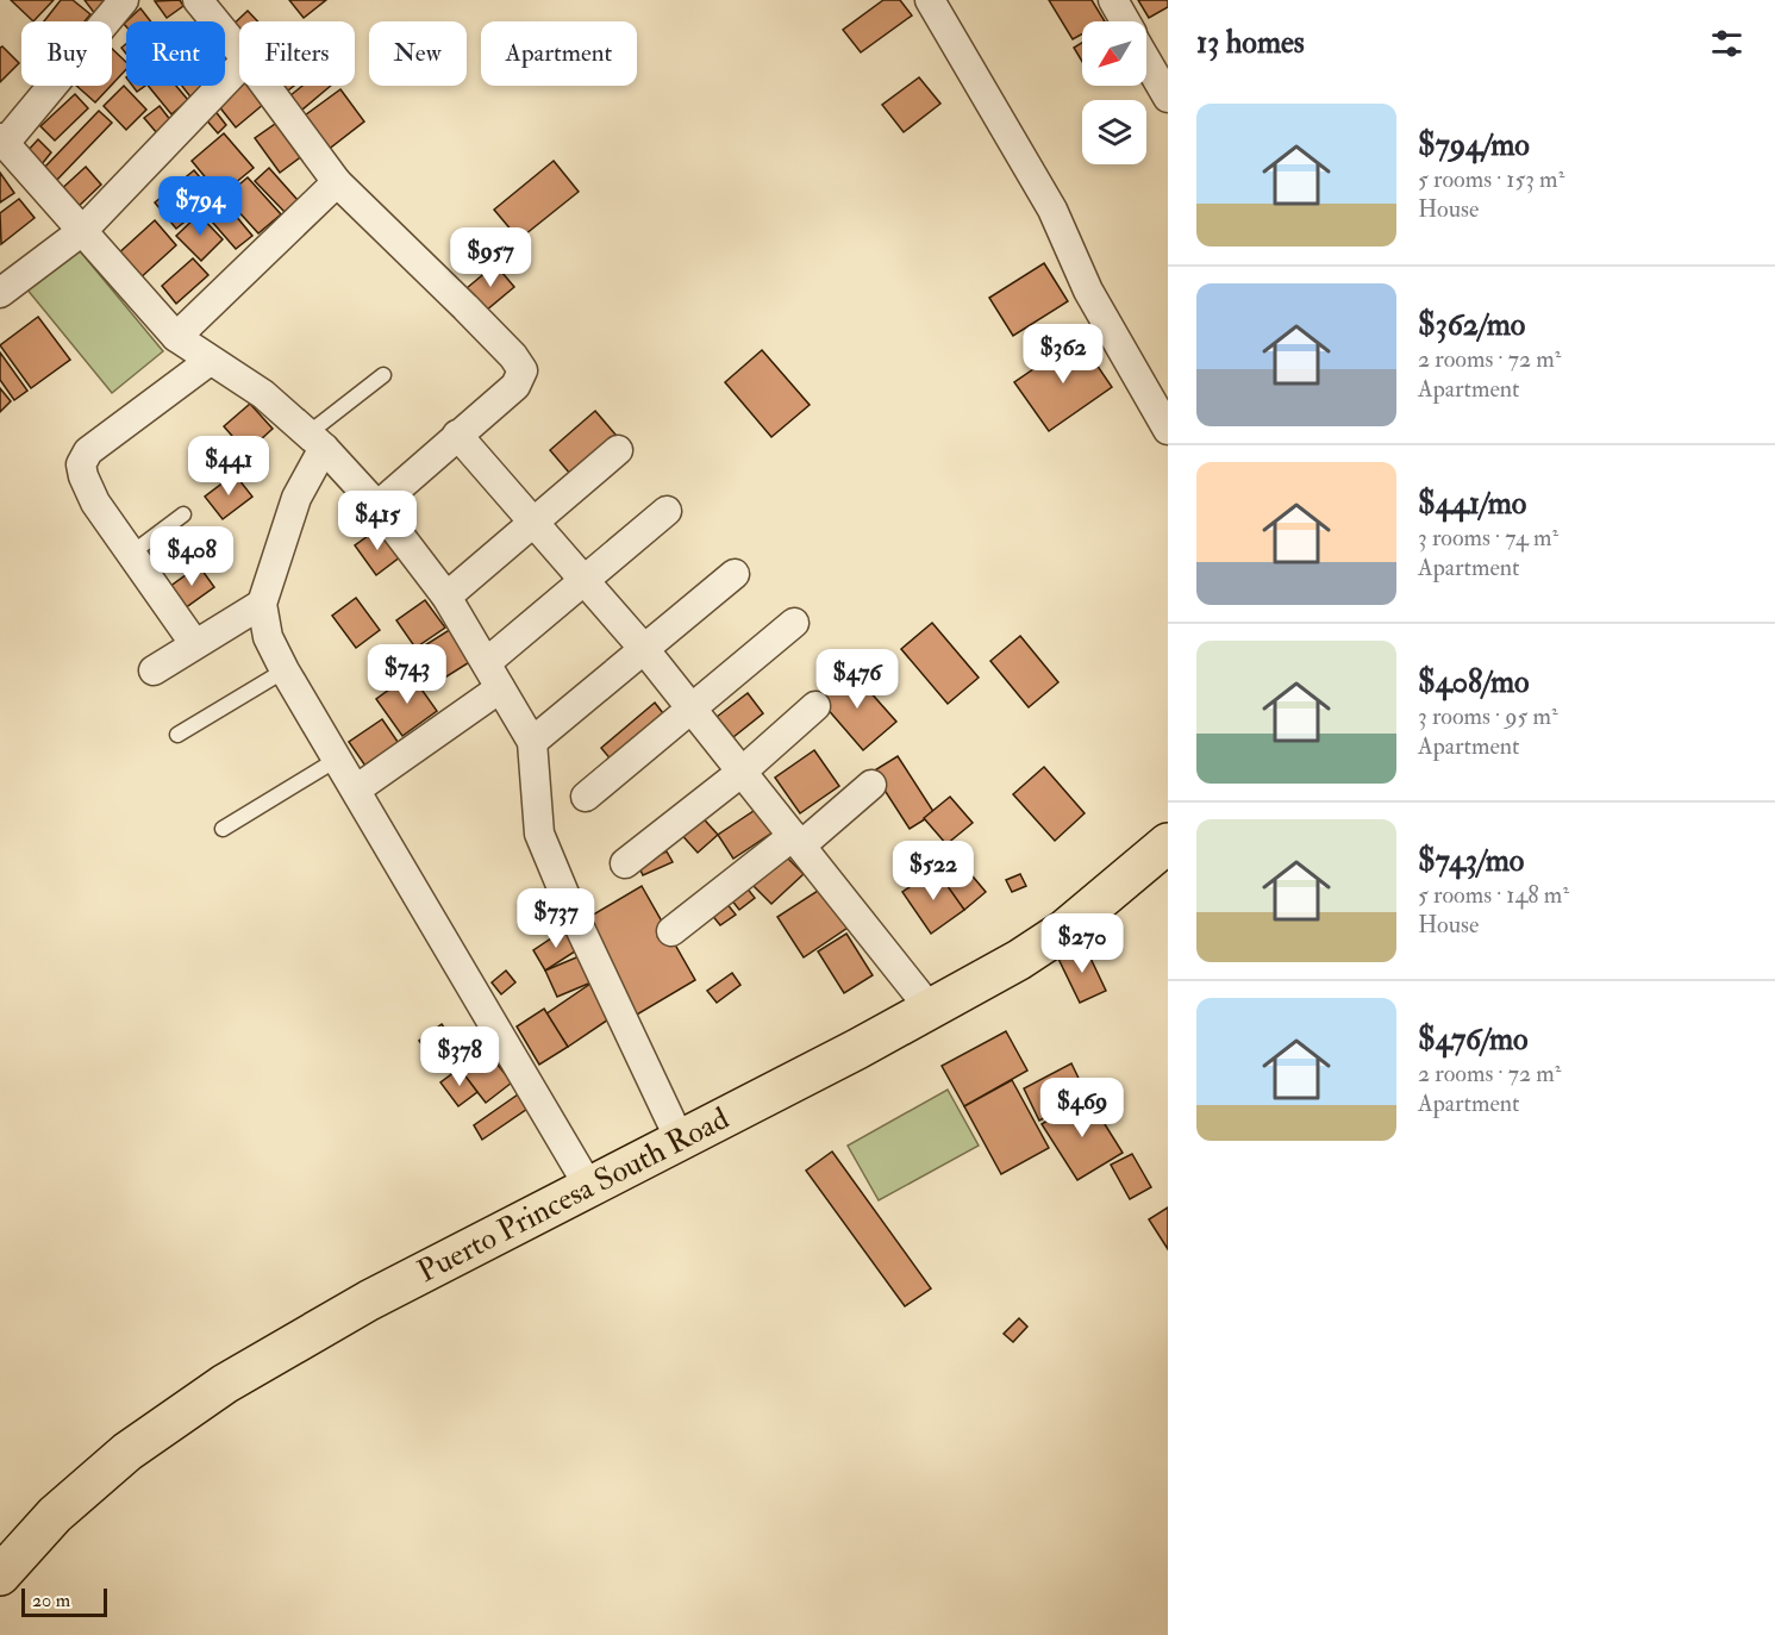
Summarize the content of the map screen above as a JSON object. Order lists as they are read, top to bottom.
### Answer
{
  "streets": {
    "main road": ["Puerto Princesa South Road"]
  },
  "scale_bar": "20 m",
  "north": "bottom left",
  "page": {
    "heading": "13 homes",
    "chip": [
      "Buy",
      "Rent",
      "Filters",
      "New",
      "Apartment"
    ],
    "list": [
      {
        "name": "$794/mo",
        "note": "5 rooms · 153 m² · House"
      },
      {
        "name": "$362/mo",
        "note": "2 rooms · 72 m² · Apartment"
      },
      {
        "name": "$441/mo",
        "note": "3 rooms · 74 m² · Apartment"
      },
      {
        "name": "$408/mo",
        "note": "3 rooms · 95 m² · Apartment"
      },
      {
        "name": "$743/mo",
        "note": "5 rooms · 148 m² · House"
      },
      {
        "name": "$476/mo",
        "note": "2 rooms · 72 m² · Apartment"
      }
    ],
    "price": [
      "$794",
      "$957",
      "$362",
      "$441",
      "$415",
      "$408",
      "$743",
      "$476",
      "$522",
      "$737",
      "$270",
      "$378",
      "$469"
    ],
    "scale": "20 m"
  }
}
